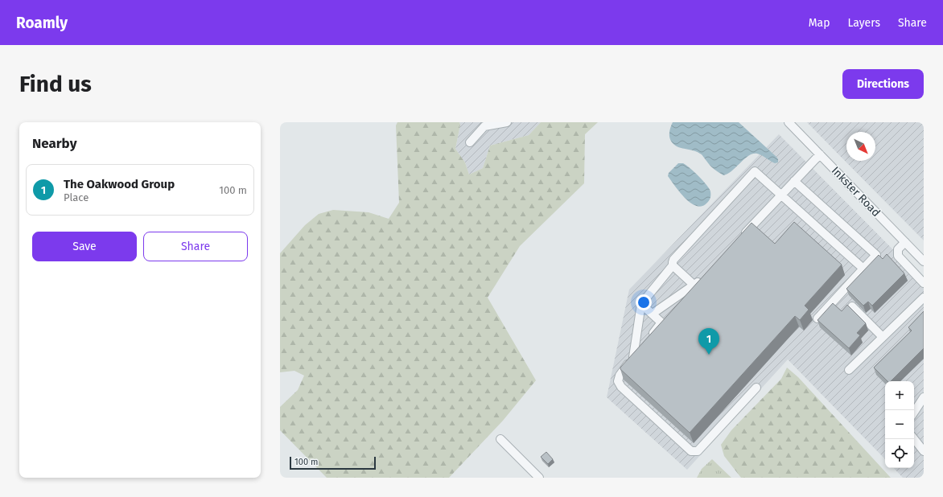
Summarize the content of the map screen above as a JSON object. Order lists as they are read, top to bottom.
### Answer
{
  "streets": {
    "street": ["Inkster Road"]
  },
  "scale_bar": "100 m",
  "north": "bottom right",
  "page": {
    "header": "Roamly",
    "nav": ["Map", "Layers", "Share"],
    "buttons": [
      "Directions",
      ["Save", "Share"]
    ],
    "title": "Find us",
    "heading": "Nearby",
    "list": [
      {
        "mark": "1",
        "name": "The Oakwood Group",
        "note": "Place",
        "value": "100 m"
      }
    ],
    "pins": "1",
    "map_buttons": ["+", "−"],
    "scale": "100 m"
  }
}
